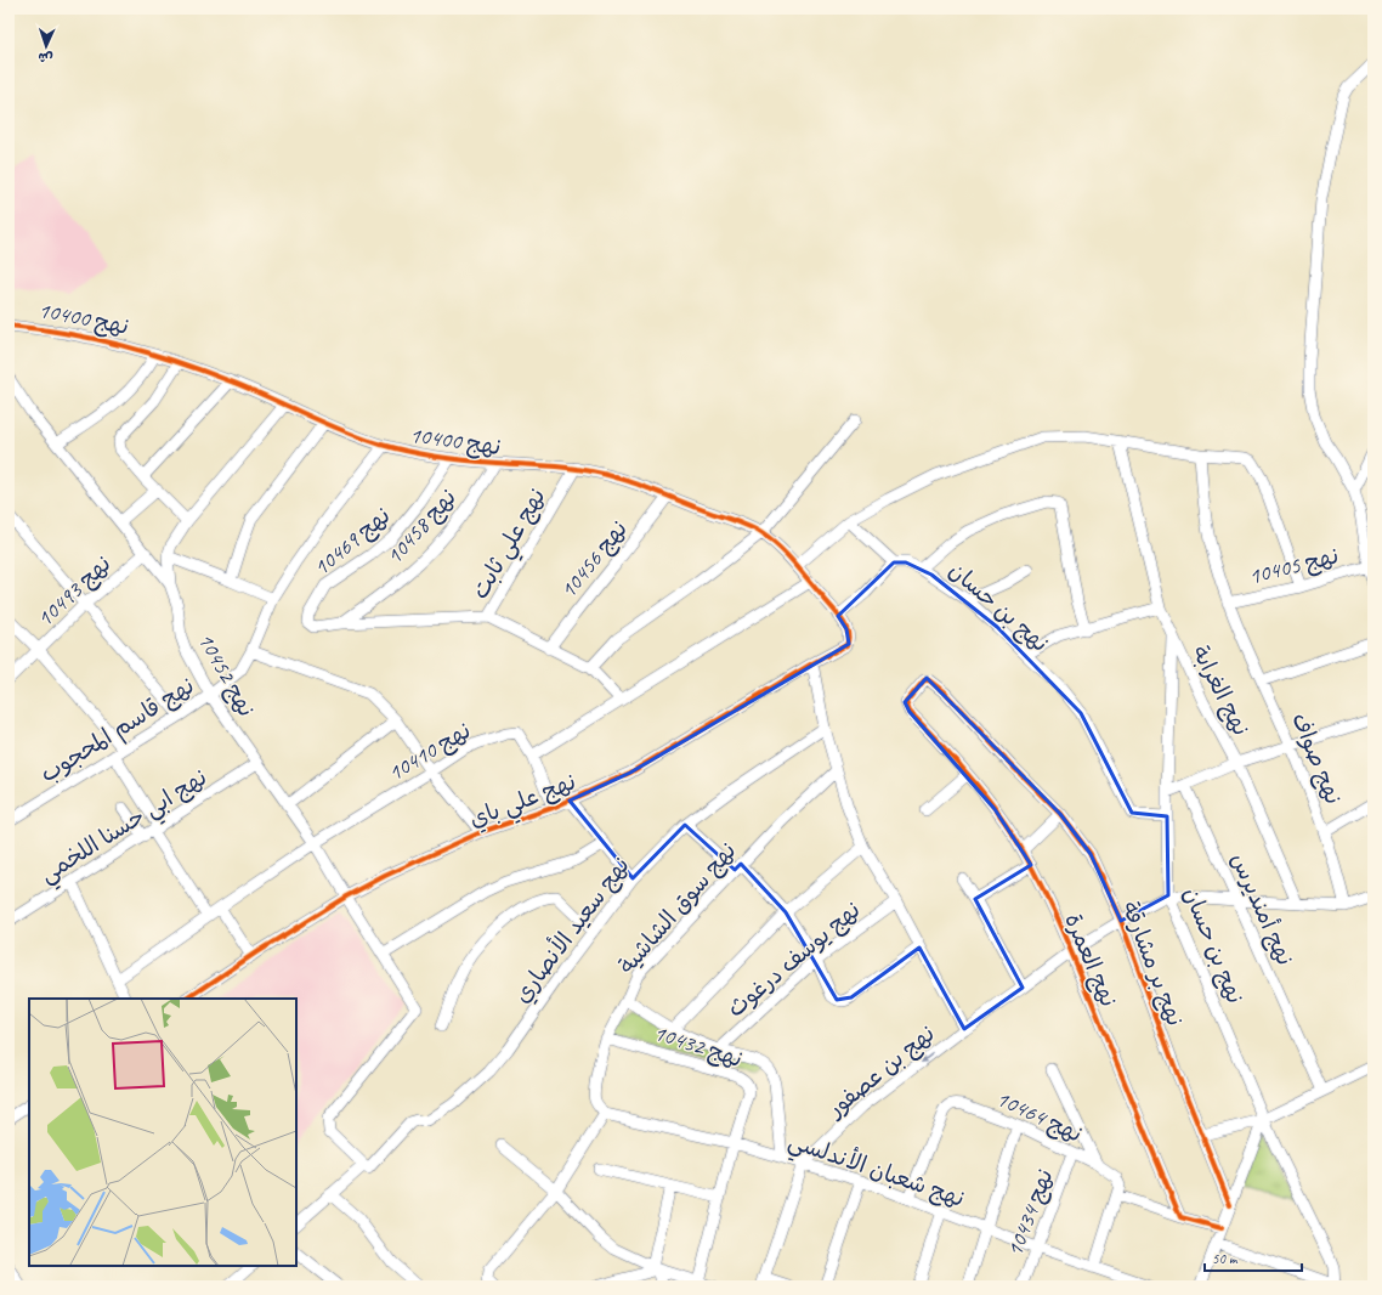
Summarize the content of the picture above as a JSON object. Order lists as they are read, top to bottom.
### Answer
{
  "streets": {
    "street": [
      "نهج 10400",
      "نهج 10458",
      "نهج 10469",
      "نهج علي ثابت",
      "نهج 10456",
      "نهج 10405",
      "نهج 10493",
      "نهج بن حسان",
      "نهج 10452",
      "نهج الغرابة",
      "نهج قاسم المحجوب",
      "نهج 10410",
      "نهج صواف",
      "نهج علي باي",
      "نهج ابي حسنا اللخمي",
      "نهج سوق الشاشية",
      "نهج أمنديرس",
      "نهج سعيد الأنصاري",
      "نهج يوسف درغوث",
      "نهج العمرة",
      "نهج بر مشارقة",
      "نهج 10432",
      "نهج بن عصفور",
      "نهج 10464",
      "نهج شعبان الأندلسي",
      "نهج 10434"
    ]
  },
  "crossings": [
    ["نهج 10400", "نهج 10458"],
    ["نهج 10400", "نهج 10469"],
    ["نهج 10400", "نهج علي ثابت"],
    ["نهج 10400", "نهج 10456"],
    ["نهج 10400", "نهج قاسم المحجوب"],
    ["نهج 10400", "نهج علي باي"],
    ["نهج 10458", "نهج علي ثابت"],
    ["نهج 10469", "نهج علي ثابت"],
    ["نهج 10405", "نهج صواف"],
    ["نهج 10493", "نهج 10452"],
    ["نهج بن حسان", "نهج بن عصفور"],
    ["نهج 10452", "نهج قاسم المحجوب"],
    ["نهج 10452", "نهج 10410"],
    ["نهج 10452", "نهج علي باي"],
    ["نهج 10452", "نهج ابي حسنا اللخمي"],
    ["نهج 10452", "نهج سعيد الأنصاري"],
    ["نهج سوق الشاشية", "نهج يوسف درغوث"],
    ["نهج سوق الشاشية", "نهج شعبان الأندلسي"],
    ["نهج العمرة", "نهج بر مشارقة"],
    ["نهج العمرة", "نهج بن عصفور"],
    ["نهج بر مشارقة", "نهج بن عصفور"],
    ["نهج 10432", "نهج شعبان الأندلسي"],
    ["نهج بن عصفور", "نهج شعبان الأندلسي"],
    ["نهج 10464", "نهج شعبان الأندلسي"],
    ["نهج 10464", "نهج 10434"],
    ["نهج شعبان الأندلسي", "نهج 10434"]
  ],
  "one_way": ["نهج بن عصفور"],
  "scale_bar": "50 m",
  "north": "bottom"
}
